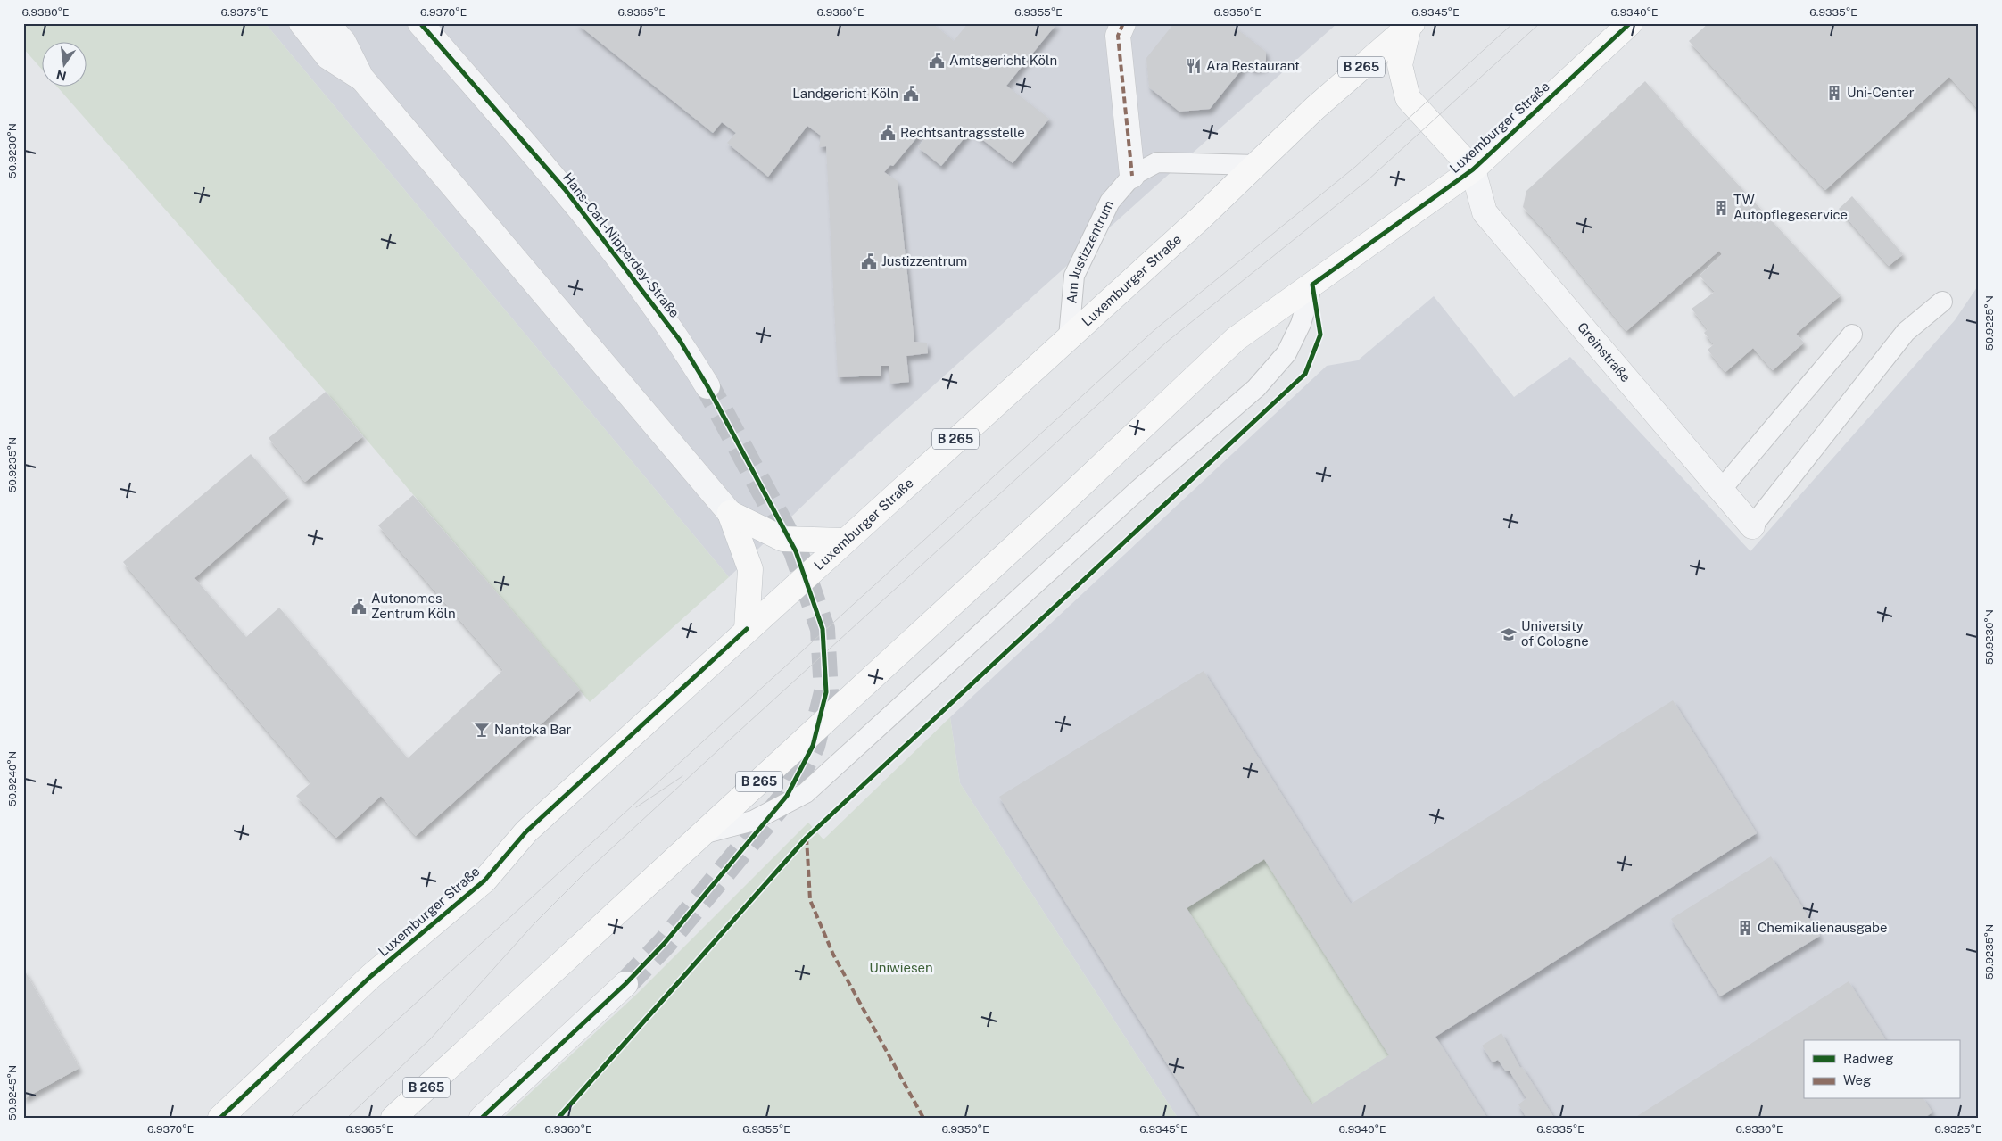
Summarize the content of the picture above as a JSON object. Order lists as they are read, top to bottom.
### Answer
{
  "streets": {
    "main road": ["B 265", "Luxemburger Straße"],
    "street": ["Hans-Carl-Nipperdey-Straße", "Greinstraße"],
    "lane": ["Am Justizzentrum"]
  },
  "crossings": [
    ["B 265", "Luxemburger Straße"],
    ["B 265", "Greinstraße"],
    ["Luxemburger Straße", "Am Justizzentrum"],
    ["Luxemburger Straße", "Greinstraße"]
  ],
  "parks": ["Uniwiesen"],
  "places": {
    "public building": [
      "Amtsgericht Köln",
      "Landgericht Köln",
      "Rechtsantragsstelle",
      "Justizzentrum",
      "Autonomes Zentrum Köln"
    ],
    "restaurant": ["Ara Restaurant"],
    "building": ["Uni-Center", "TW Autopflegeservice", "Chemikalienausgabe"],
    "school or university": ["University of Cologne"],
    "bar": ["Nantoka Bar"]
  },
  "legend": ["Radweg", "Weg"],
  "north": "bottom",
  "coordinates": [
    "6.9380°E",
    "6.9375°E",
    "6.9370°E",
    "6.9365°E",
    "6.9360°E",
    "6.9355°E",
    "6.9350°E",
    "6.9345°E",
    "6.9340°E",
    "6.9335°E",
    "50.9230°N",
    "50.9225°N",
    "50.9235°N",
    "50.9240°N",
    "50.9245°N",
    "6.9330°E",
    "6.9325°E"
  ]
}
